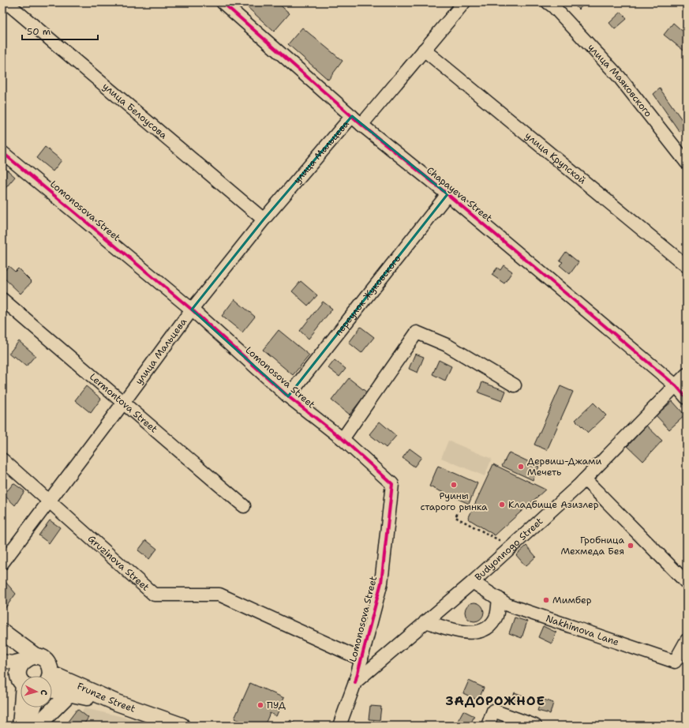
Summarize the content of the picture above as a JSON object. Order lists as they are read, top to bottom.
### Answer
{
  "streets": {
    "main road": ["Frunze Street"],
    "street": [
      "улица Маяковского",
      "улица Белоусова",
      "улица Мальцева",
      "улица Крупской",
      "Chapayeva Street",
      "Lomonosova Street",
      "переулок Жуковского",
      "Lermontova Street",
      "Budyonnogo Street",
      "Gruzinova Street",
      "Nakhimova Lane"
    ]
  },
  "crossings": [
    ["улица Белоусова", "улица Мальцева"],
    ["улица Мальцева", "улица Крупской"],
    ["улица Мальцева", "Chapayeva Street"],
    ["улица Мальцева", "Lomonosova Street"],
    ["улица Мальцева", "Lermontova Street"],
    ["улица Мальцева", "Gruzinova Street"],
    ["Chapayeva Street", "переулок Жуковского"],
    ["Chapayeva Street", "Budyonnogo Street"],
    ["Lomonosova Street", "переулок Жуковского"],
    ["Lomonosova Street", "Budyonnogo Street"],
    ["Lomonosova Street", "Gruzinova Street"],
    ["Budyonnogo Street", "Nakhimova Lane"]
  ],
  "districts": ["ЗАДОРОЖНОЕ"],
  "places": [
    "Дервиш-Джами Мечеть",
    "Руины старого рынка",
    "Кладбище Азизлер",
    "Гробница Мехмеда Бея",
    "Мимбер",
    "ПУД"
  ],
  "scale_bar": "50 m",
  "north": "right"
}
